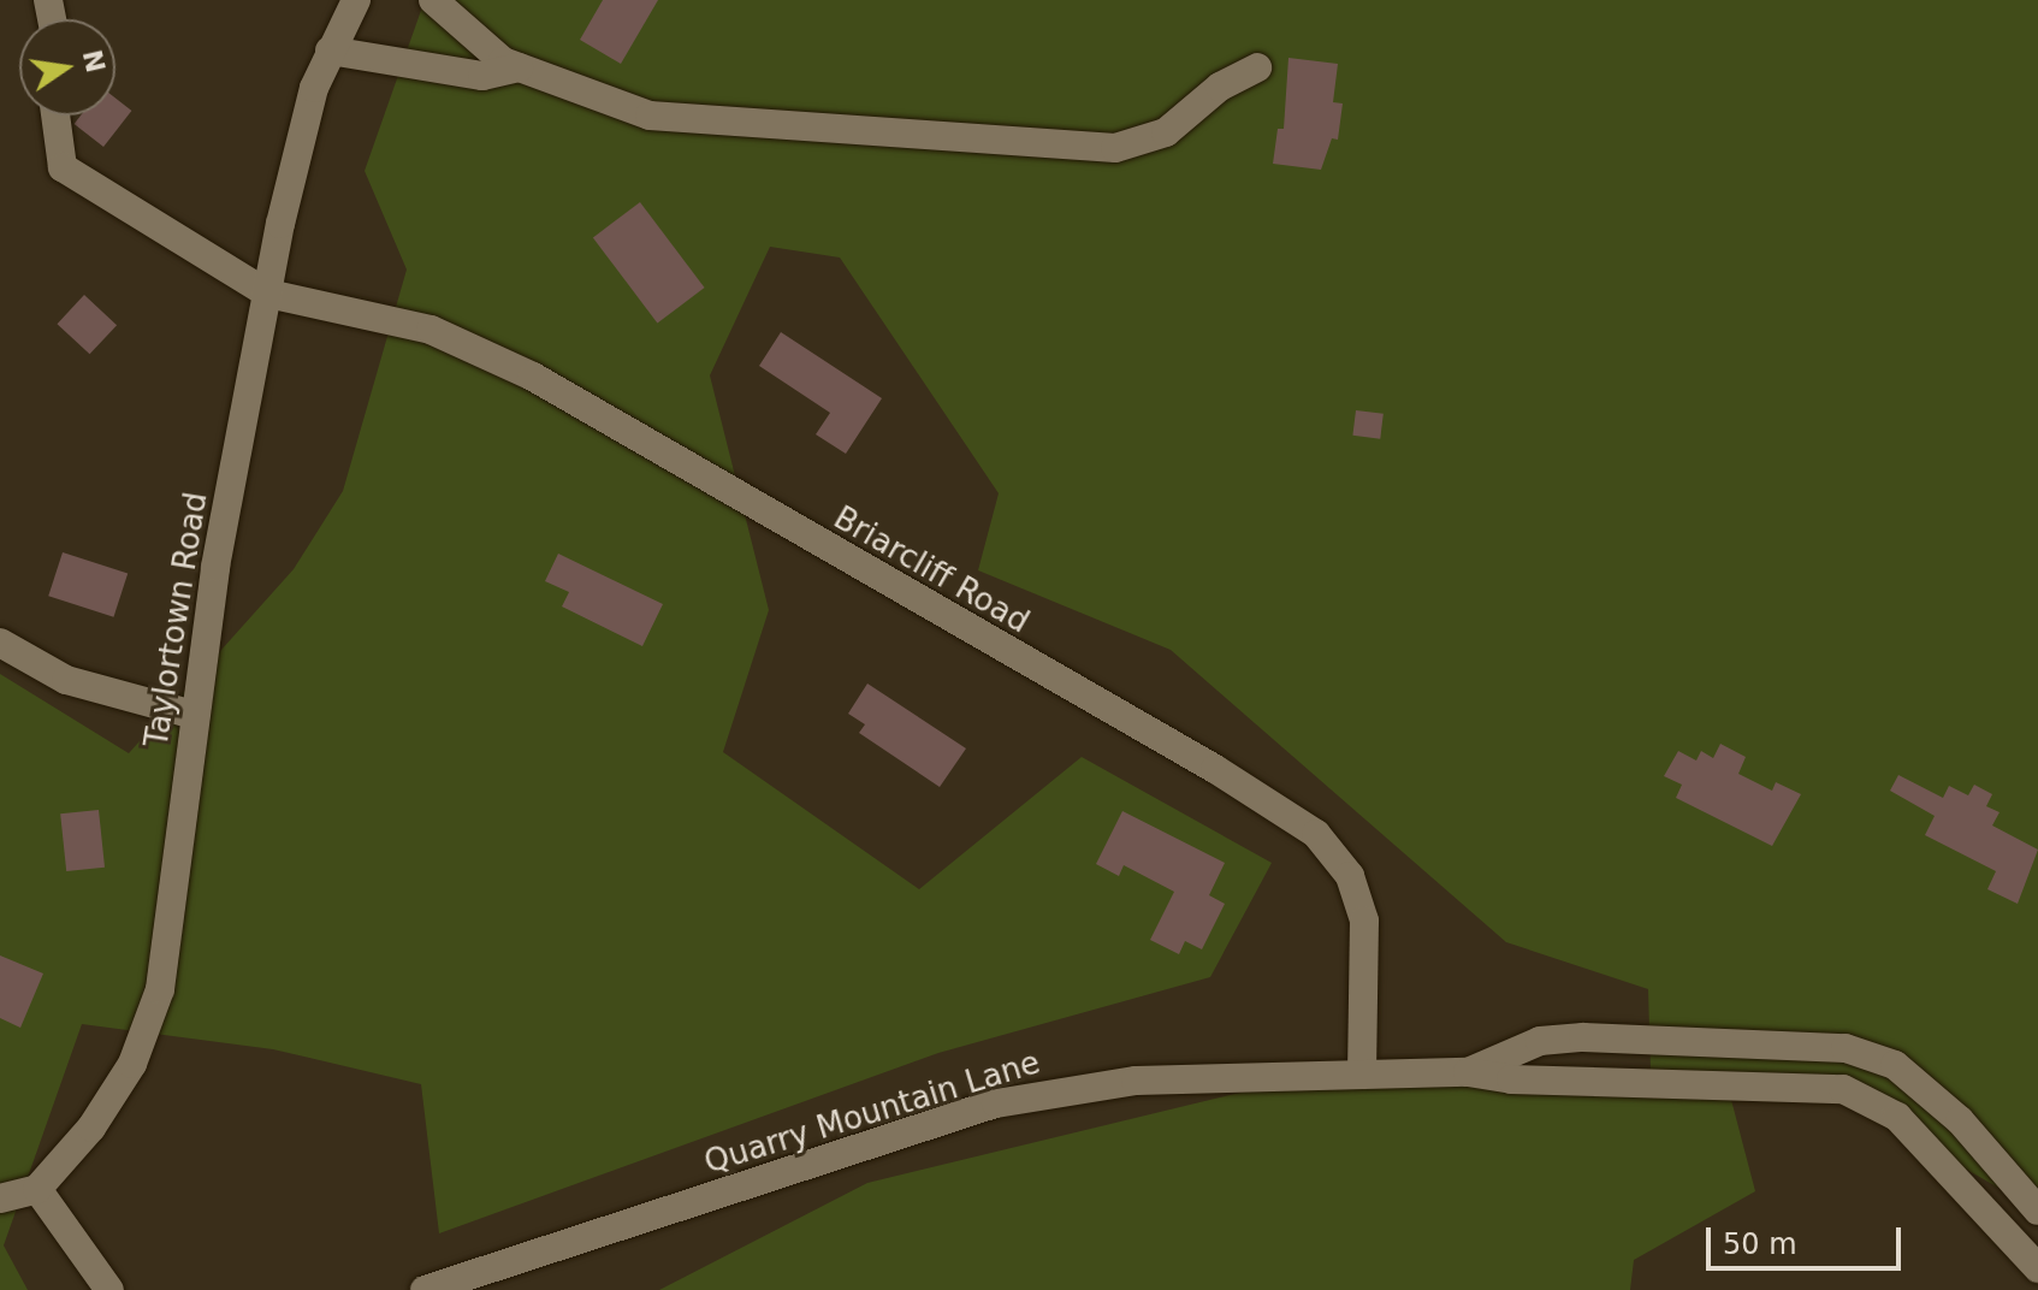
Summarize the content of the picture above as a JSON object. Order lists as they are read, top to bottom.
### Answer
{
  "streets": {
    "street": ["Briarcliff Road", "Taylortown Road", "Quarry Mountain Lane"]
  },
  "crossings": [
    ["Briarcliff Road", "Taylortown Road"],
    ["Briarcliff Road", "Quarry Mountain Lane"]
  ],
  "scale_bar": "50 m",
  "north": "right"
}
